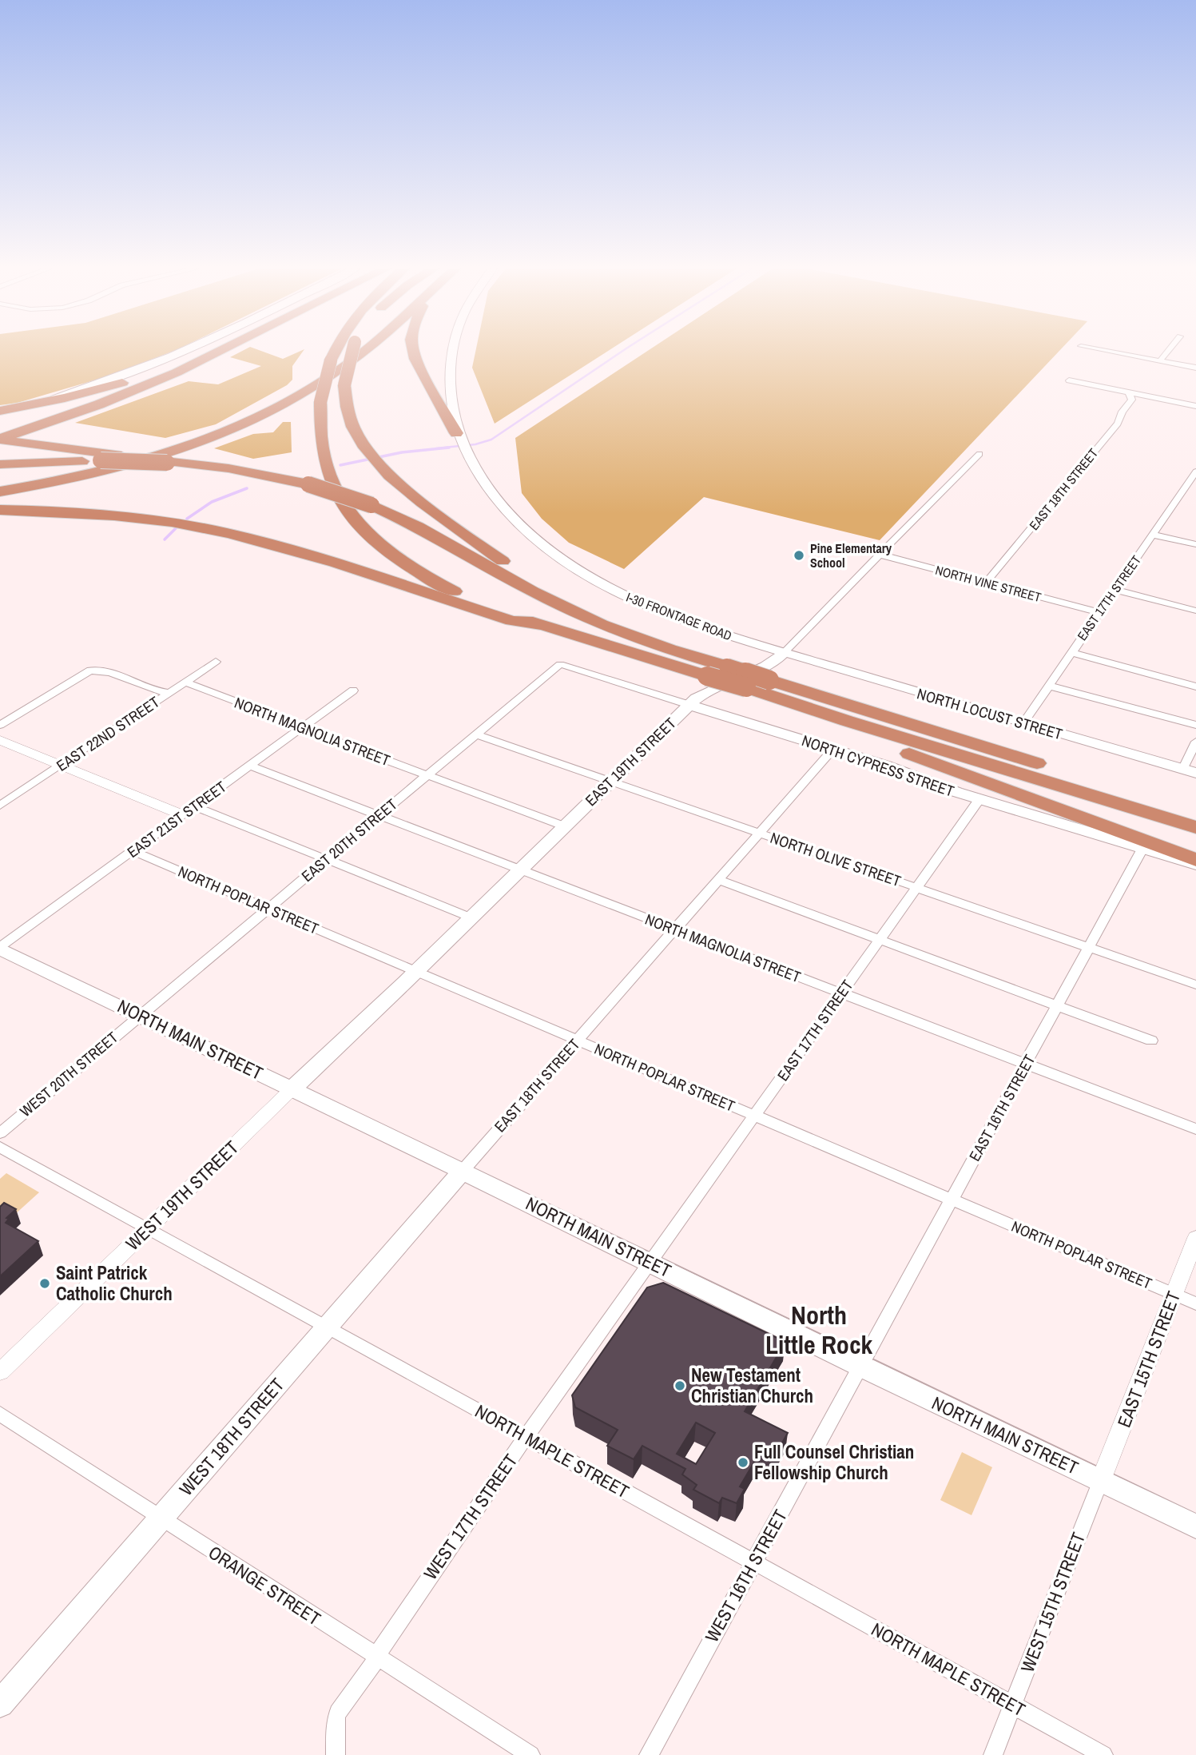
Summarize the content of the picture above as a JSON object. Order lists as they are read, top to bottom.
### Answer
{
  "streets": {
    "main road": [
      "I-30 FRONTAGE ROAD",
      "NORTH LOCUST STREET",
      "EAST 19TH STREET",
      "NORTH CYPRESS STREET",
      "NORTH MAIN STREET",
      "WEST 18TH STREET"
    ],
    "street": [
      "EAST 18TH STREET",
      "NORTH VINE STREET",
      "EAST 17TH STREET",
      "NORTH MAGNOLIA STREET",
      "EAST 22ND STREET",
      "EAST 21ST STREET",
      "EAST 20TH STREET",
      "NORTH OLIVE STREET",
      "NORTH POPLAR STREET",
      "WEST 20TH STREET",
      "EAST 16TH STREET",
      "WEST 19TH STREET",
      "EAST 15TH STREET",
      "NORTH MAPLE STREET",
      "WEST 17TH STREET",
      "WEST 16TH STREET",
      "ORANGE STREET",
      "WEST 15TH STREET"
    ]
  },
  "crossings": [
    ["EAST 18TH STREET", "NORTH VINE STREET"],
    ["EAST 18TH STREET", "NORTH MAGNOLIA STREET"],
    ["EAST 18TH STREET", "NORTH CYPRESS STREET"],
    ["EAST 18TH STREET", "NORTH OLIVE STREET"],
    ["EAST 18TH STREET", "NORTH POPLAR STREET"],
    ["EAST 18TH STREET", "NORTH MAIN STREET"],
    ["EAST 18TH STREET", "WEST 18TH STREET"],
    ["NORTH VINE STREET", "EAST 17TH STREET"],
    ["NORTH VINE STREET", "EAST 19TH STREET"],
    ["EAST 17TH STREET", "NORTH LOCUST STREET"],
    ["EAST 17TH STREET", "NORTH MAGNOLIA STREET"],
    ["EAST 17TH STREET", "NORTH CYPRESS STREET"],
    ["EAST 17TH STREET", "NORTH OLIVE STREET"],
    ["EAST 17TH STREET", "NORTH POPLAR STREET"],
    ["EAST 17TH STREET", "NORTH MAIN STREET"],
    ["EAST 17TH STREET", "WEST 17TH STREET"],
    ["I-30 FRONTAGE ROAD", "NORTH LOCUST STREET"],
    ["I-30 FRONTAGE ROAD", "EAST 19TH STREET"],
    ["NORTH LOCUST STREET", "EAST 19TH STREET"],
    ["NORTH MAGNOLIA STREET", "EAST 22ND STREET"],
    ["NORTH MAGNOLIA STREET", "EAST 19TH STREET"],
    ["NORTH MAGNOLIA STREET", "EAST 21ST STREET"],
    ["NORTH MAGNOLIA STREET", "EAST 20TH STREET"],
    ["NORTH MAGNOLIA STREET", "EAST 16TH STREET"],
    ["EAST 19TH STREET", "NORTH CYPRESS STREET"],
    ["EAST 19TH STREET", "NORTH OLIVE STREET"],
    ["EAST 19TH STREET", "NORTH POPLAR STREET"],
    ["EAST 19TH STREET", "NORTH MAIN STREET"],
    ["EAST 19TH STREET", "WEST 19TH STREET"],
    ["NORTH CYPRESS STREET", "EAST 20TH STREET"],
    ["NORTH CYPRESS STREET", "EAST 16TH STREET"],
    ["EAST 21ST STREET", "NORTH POPLAR STREET"],
    ["EAST 21ST STREET", "NORTH MAIN STREET"],
    ["EAST 20TH STREET", "NORTH OLIVE STREET"],
    ["EAST 20TH STREET", "NORTH POPLAR STREET"],
    ["EAST 20TH STREET", "NORTH MAIN STREET"],
    ["EAST 20TH STREET", "WEST 20TH STREET"],
    ["NORTH OLIVE STREET", "EAST 16TH STREET"],
    ["NORTH POPLAR STREET", "EAST 16TH STREET"],
    ["NORTH POPLAR STREET", "EAST 15TH STREET"],
    ["NORTH MAIN STREET", "WEST 20TH STREET"],
    ["NORTH MAIN STREET", "EAST 16TH STREET"],
    ["NORTH MAIN STREET", "WEST 19TH STREET"],
    ["NORTH MAIN STREET", "EAST 15TH STREET"],
    ["NORTH MAIN STREET", "WEST 18TH STREET"],
    ["NORTH MAIN STREET", "WEST 17TH STREET"],
    ["NORTH MAIN STREET", "WEST 16TH STREET"],
    ["NORTH MAIN STREET", "WEST 15TH STREET"],
    ["EAST 16TH STREET", "WEST 16TH STREET"],
    ["WEST 19TH STREET", "NORTH MAPLE STREET"],
    ["EAST 15TH STREET", "WEST 15TH STREET"],
    ["WEST 18TH STREET", "NORTH MAPLE STREET"],
    ["WEST 18TH STREET", "ORANGE STREET"],
    ["NORTH MAPLE STREET", "WEST 17TH STREET"],
    ["NORTH MAPLE STREET", "WEST 16TH STREET"],
    ["NORTH MAPLE STREET", "WEST 15TH STREET"],
    ["WEST 17TH STREET", "ORANGE STREET"]
  ],
  "districts": ["North Little Rock"],
  "places": [
    "Pine Elementary School",
    "Saint Patrick Catholic Church",
    "New Testament Christian Church",
    "Full Counsel Christian Fellowship Church"
  ]
}
